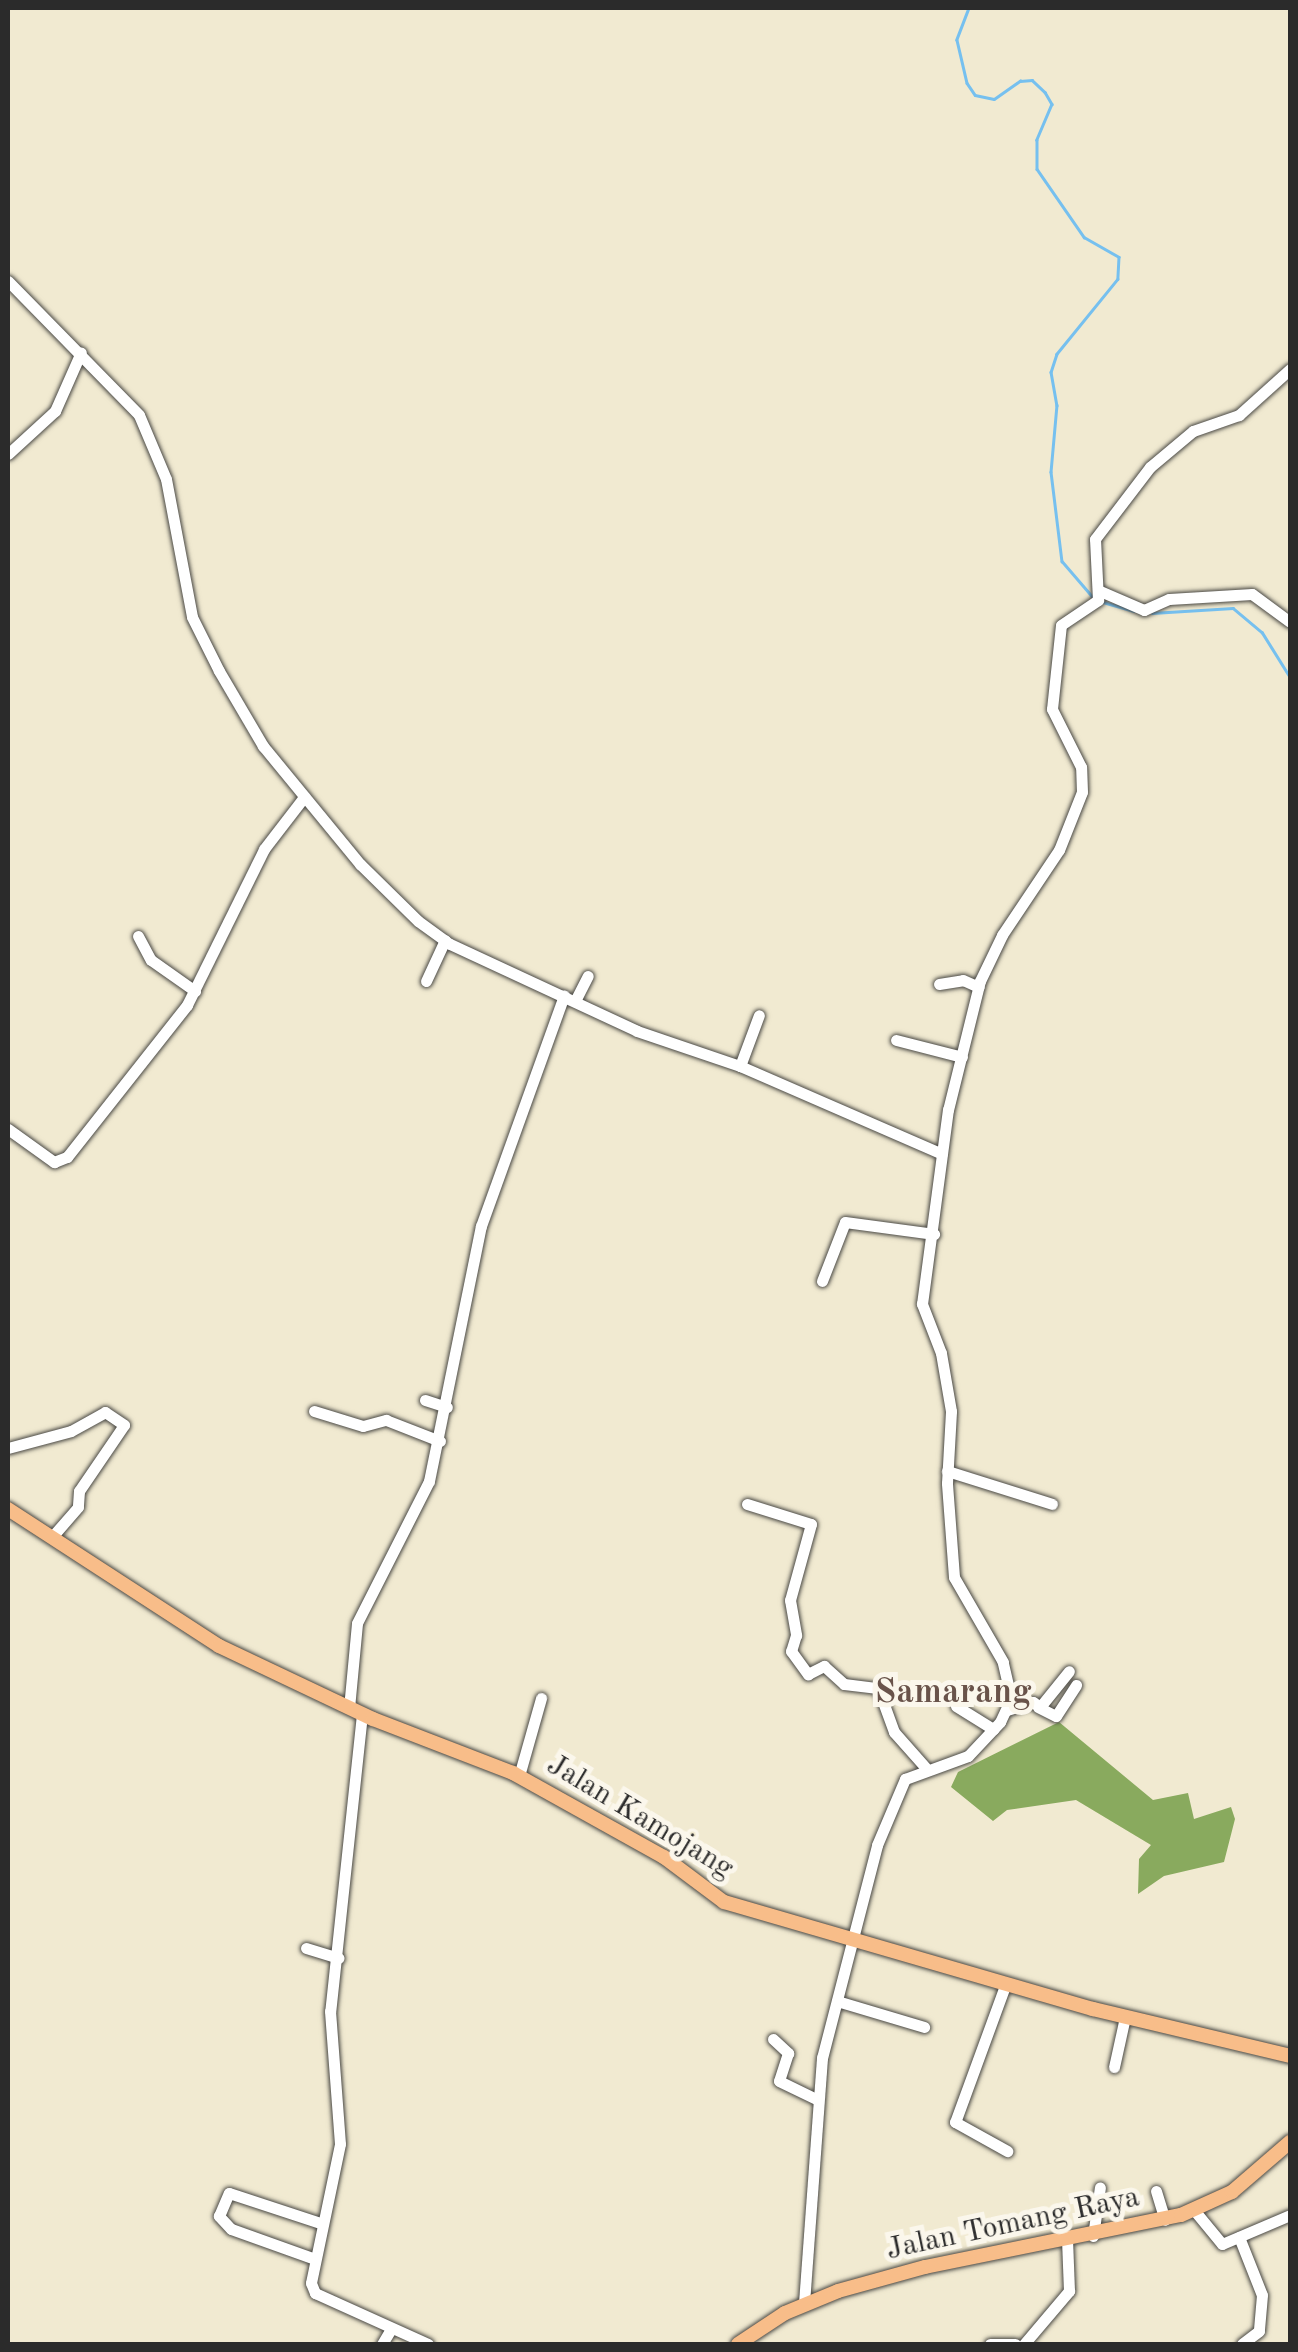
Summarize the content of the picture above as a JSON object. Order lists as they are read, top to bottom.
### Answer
{
  "streets": {
    "main road": ["Jalan Kamojang", "Jalan Tomang Raya"]
  },
  "districts": ["Samarang"]
}
